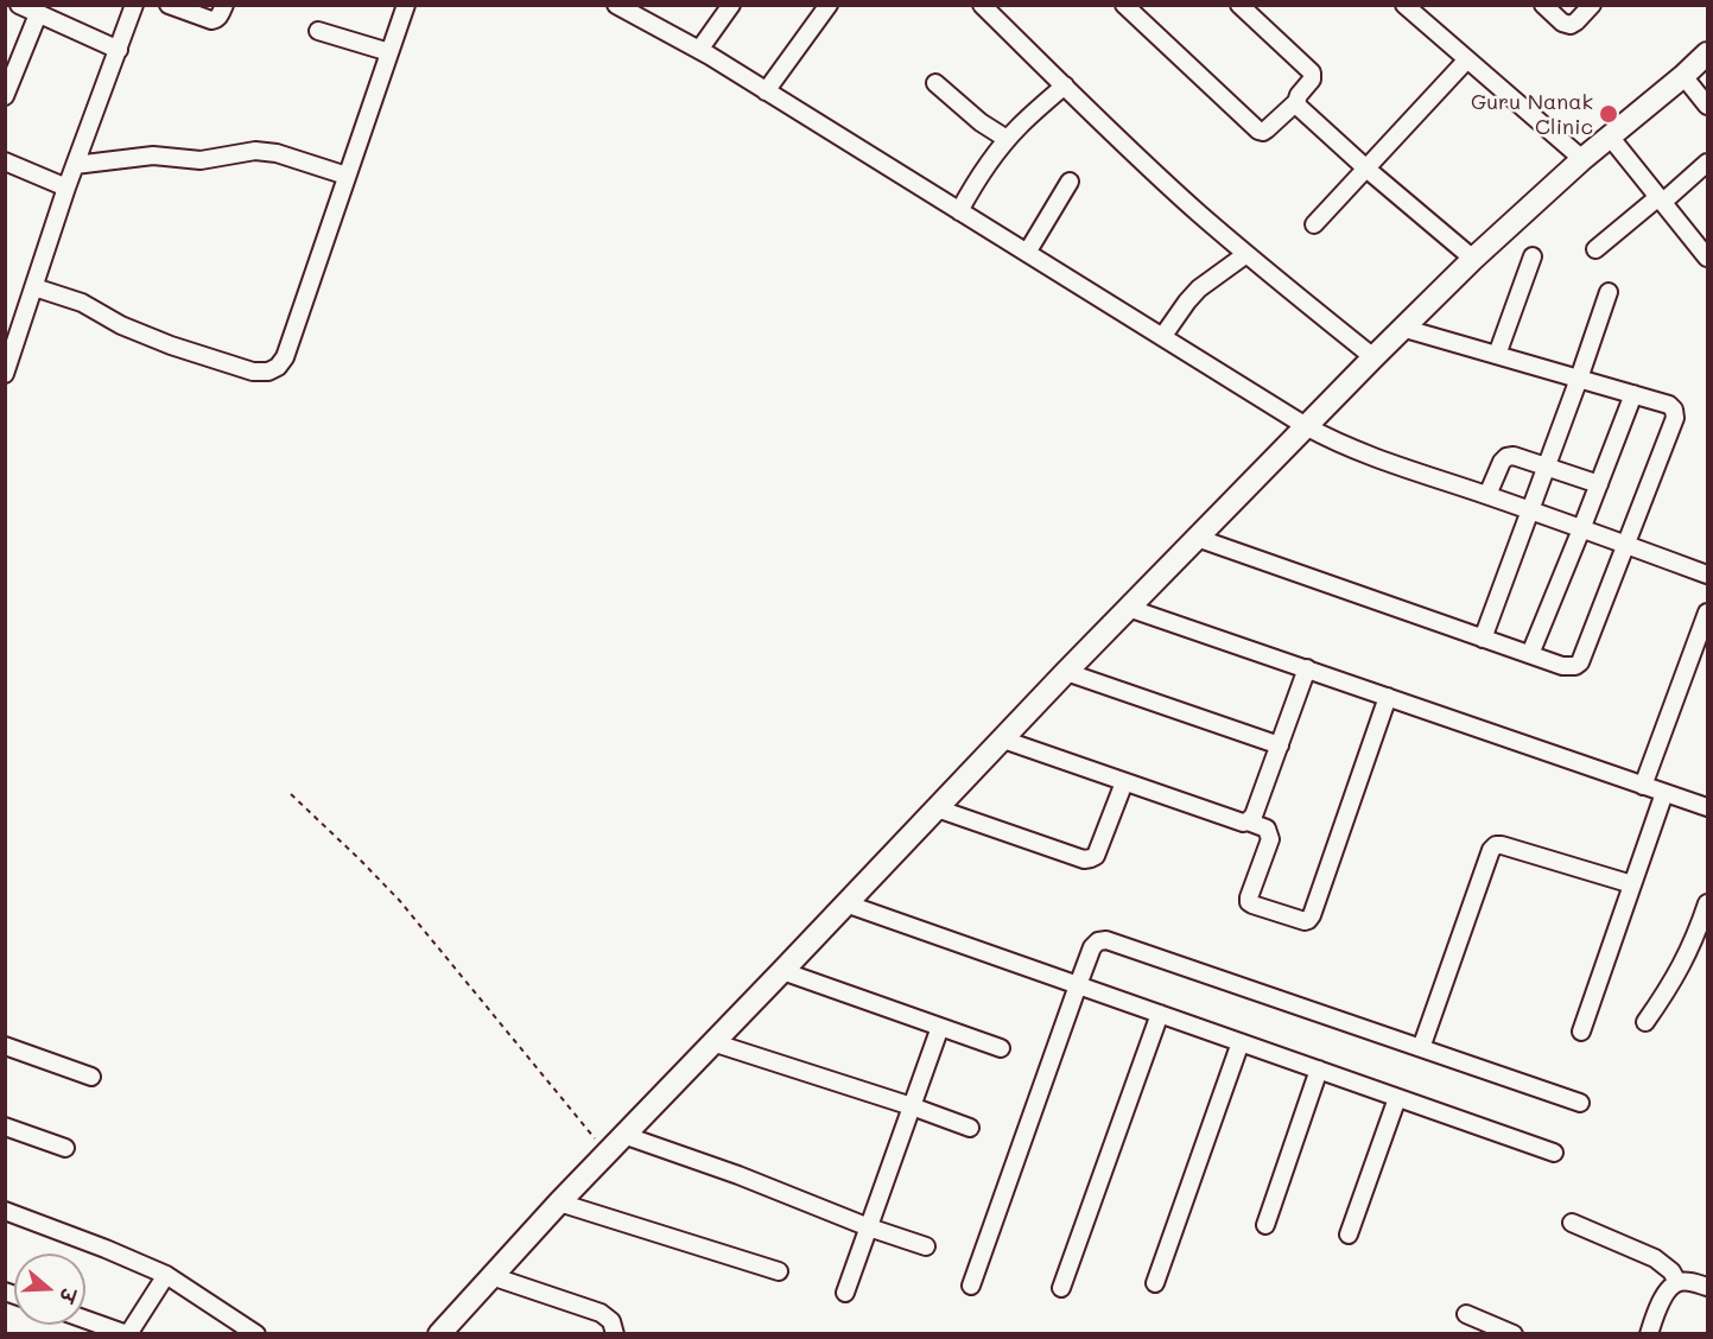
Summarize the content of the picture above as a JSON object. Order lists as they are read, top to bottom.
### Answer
{
  "places": ["Guru Nanak Clinic"],
  "north": "right"
}
